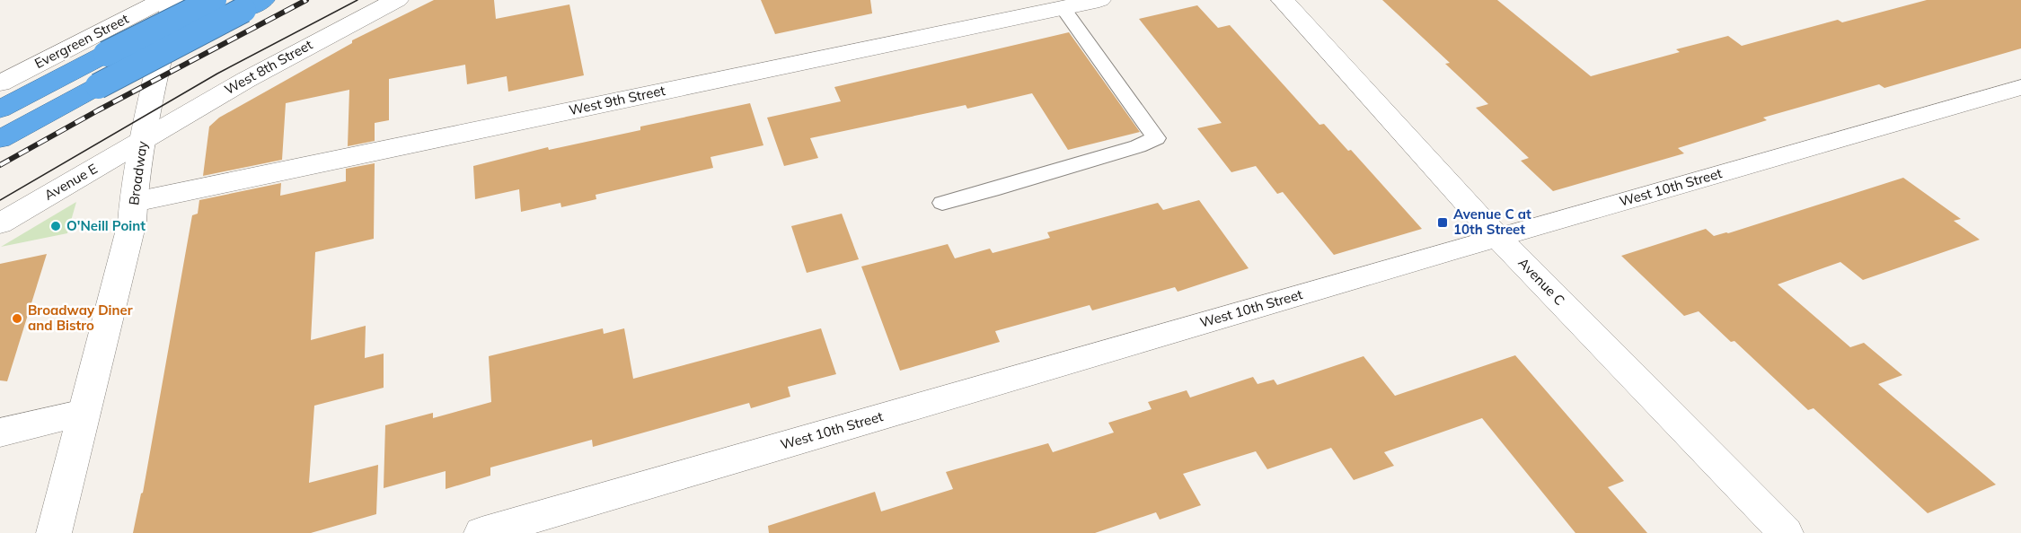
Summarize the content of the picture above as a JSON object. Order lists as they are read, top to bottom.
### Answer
{
  "streets": {
    "street": [
      "Evergreen Street",
      "West 8th Street",
      "West 9th Street",
      "Broadway",
      "Avenue E",
      "West 10th Street",
      "Avenue C"
    ]
  },
  "crossings": [
    ["West 8th Street", "Broadway"],
    ["West 8th Street", "Avenue E"],
    ["West 9th Street", "Broadway"],
    ["Broadway", "Avenue E"],
    ["West 10th Street", "Avenue C"]
  ],
  "places": {
    "transit": ["Avenue C at 10th Street"],
    "other": ["O'Neill Point", "Broadway Diner and Bistro"]
  }
}
